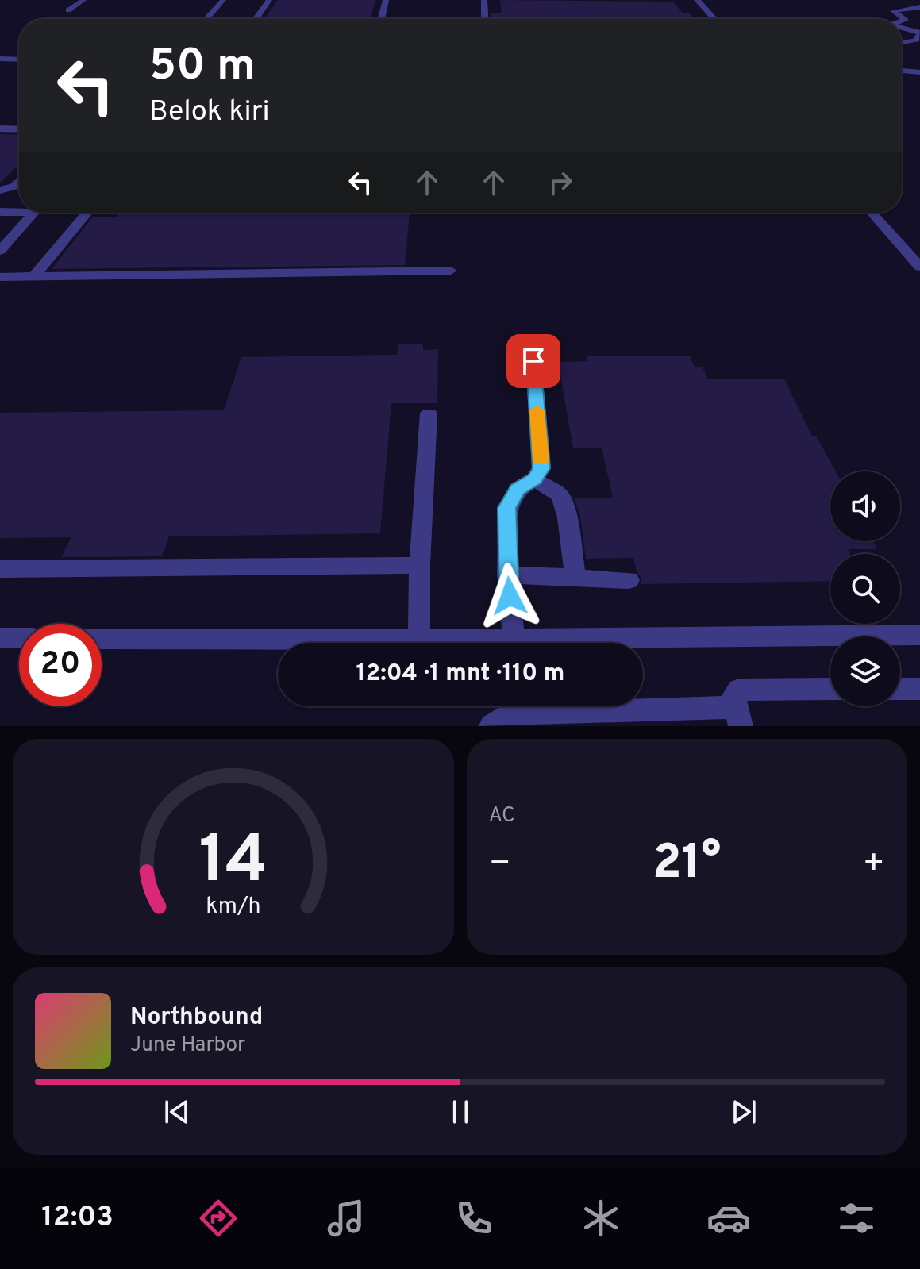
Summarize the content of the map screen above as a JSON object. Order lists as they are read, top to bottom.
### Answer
{
  "page": {
    "turn": ["50 m", "Belok kiri"],
    "limit": "20",
    "trip": "12:04 · 1 mnt · 110 m",
    "tile": "AC",
    "heat": ["−", "21°", "+"],
    "song": ["Northbound", "June Harbor"],
    "tabs": "12:03",
    "gauge": ["14", "km/h"]
  }
}
